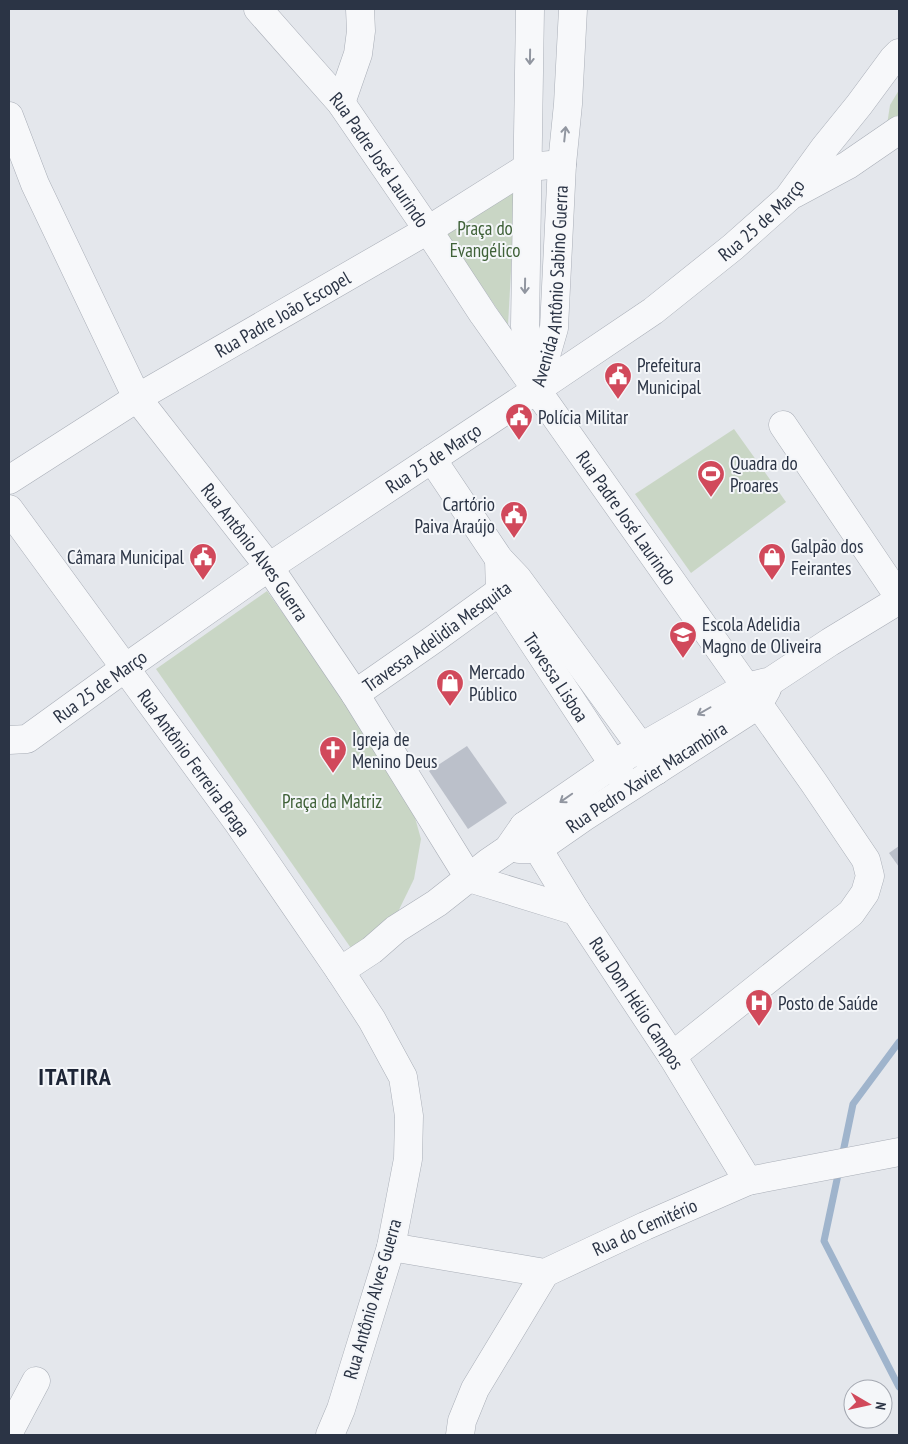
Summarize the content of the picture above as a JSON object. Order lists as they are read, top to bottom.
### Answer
{
  "streets": {
    "street": [
      "Rua Padre José Laurindo",
      "Rua 25 de Março",
      "Avenida Antônio Sabino Guerra",
      "Rua Padre João Escopel",
      "Rua Antônio Alves Guerra",
      "Travessa Adelidia Mesquita",
      "Travessa Lisboa",
      "Rua Antônio Ferreira Braga",
      "Rua Pedro Xavier Macambira",
      "Rua Dom Hélio Campos",
      "Rua do Cemitério"
    ]
  },
  "crossings": [
    ["Rua Padre José Laurindo", "Rua 25 de Março"],
    ["Rua Padre José Laurindo", "Avenida Antônio Sabino Guerra"],
    ["Rua Padre José Laurindo", "Rua Padre João Escopel"],
    ["Rua Padre José Laurindo", "Rua Pedro Xavier Macambira"],
    ["Rua Padre José Laurindo", "Rua Dom Hélio Campos"],
    ["Rua 25 de Março", "Avenida Antônio Sabino Guerra"],
    ["Rua 25 de Março", "Rua Antônio Alves Guerra"],
    ["Rua 25 de Março", "Travessa Lisboa"],
    ["Rua 25 de Março", "Rua Antônio Ferreira Braga"],
    ["Avenida Antônio Sabino Guerra", "Rua Padre João Escopel"],
    ["Rua Padre João Escopel", "Rua Antônio Alves Guerra"],
    ["Rua Antônio Alves Guerra", "Travessa Adelidia Mesquita"],
    ["Rua Antônio Alves Guerra", "Rua Antônio Ferreira Braga"],
    ["Rua Antônio Alves Guerra", "Rua Pedro Xavier Macambira"],
    ["Travessa Adelidia Mesquita", "Travessa Lisboa"],
    ["Travessa Lisboa", "Rua Pedro Xavier Macambira"],
    ["Rua Antônio Ferreira Braga", "Rua Pedro Xavier Macambira"],
    ["Rua Pedro Xavier Macambira", "Rua Dom Hélio Campos"],
    ["Rua Dom Hélio Campos", "Rua do Cemitério"]
  ],
  "districts": ["ITATIRA"],
  "parks": ["Praça do Evangélico", "Praça da Matriz"],
  "places": {
    "public building": [
      "Prefeitura Municipal",
      "Polícia Militar",
      "Cartório Paiva Araújo",
      "Câmara Municipal"
    ],
    "sports": ["Quadra do Proares"],
    "shop": ["Galpão dos Feirantes", "Mercado Público"],
    "school or university": ["Escola Adelidia Magno de Oliveira"],
    "church": ["Igreja de Menino Deus"],
    "hospital": ["Posto de Saúde"]
  },
  "north": "right"
}
